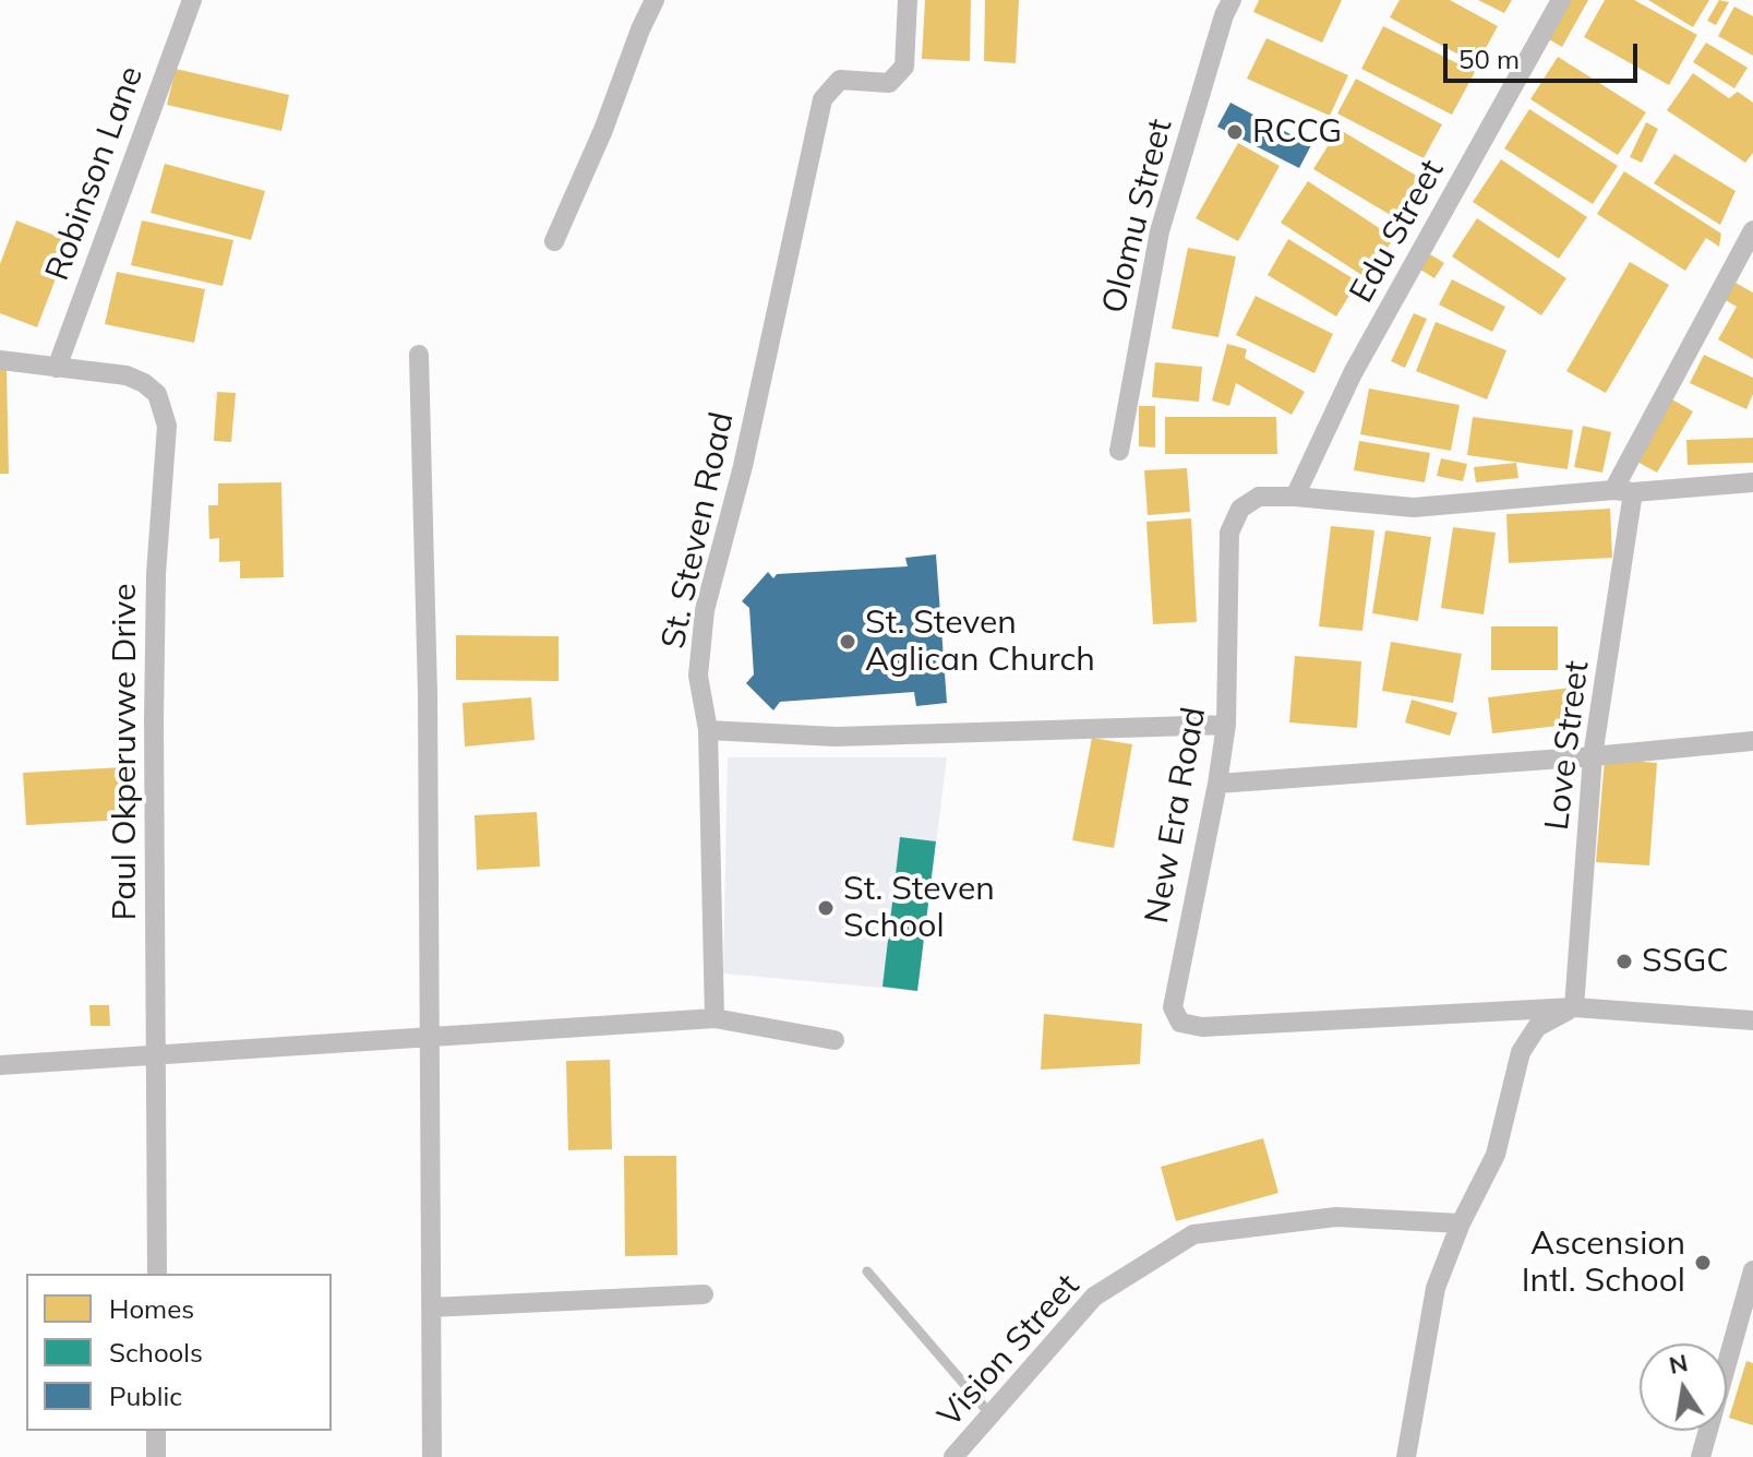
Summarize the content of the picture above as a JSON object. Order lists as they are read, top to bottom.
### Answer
{
  "streets": {
    "street": [
      "Robinson Lane",
      "Olomu Street",
      "Edu Street",
      "St. Steven Road",
      "Love Street",
      "Paul Okperuvwe Drive",
      "New Era Road",
      "Vision Street"
    ]
  },
  "crossings": [
    ["Robinson Lane", "Paul Okperuvwe Drive"],
    ["Edu Street", "New Era Road"],
    ["Love Street", "New Era Road"]
  ],
  "places": [
    "RCCG",
    "St. Steven Aglican Church",
    "St. Steven School",
    "SSGC",
    "Ascension Intl. School"
  ],
  "legend": ["Homes", "Schools", "Public"],
  "scale_bar": "50 m",
  "north": "top"
}
